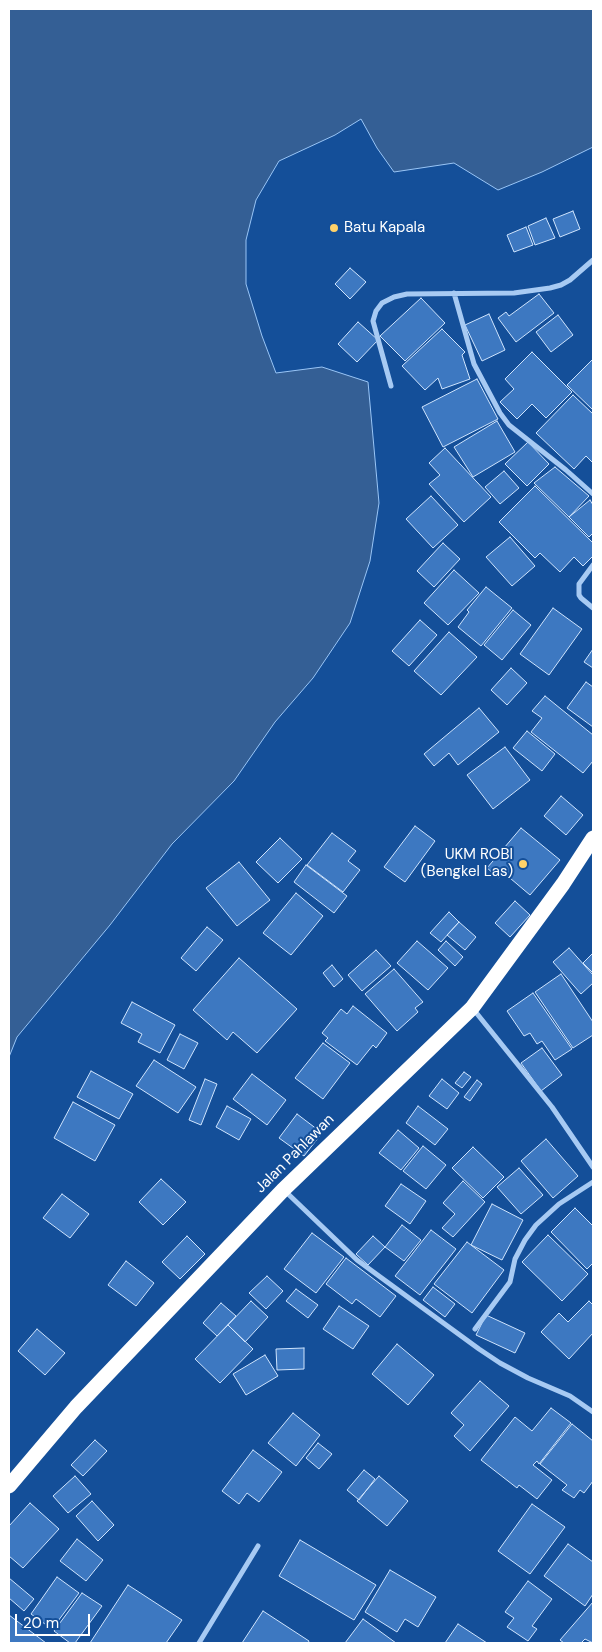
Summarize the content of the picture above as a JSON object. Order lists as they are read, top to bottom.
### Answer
{
  "streets": {
    "highway": ["Jalan Pahlawan"]
  },
  "places": ["Batu Kapala", "UKM ROBI (Bengkel Las)"],
  "scale_bar": "20 m"
}
